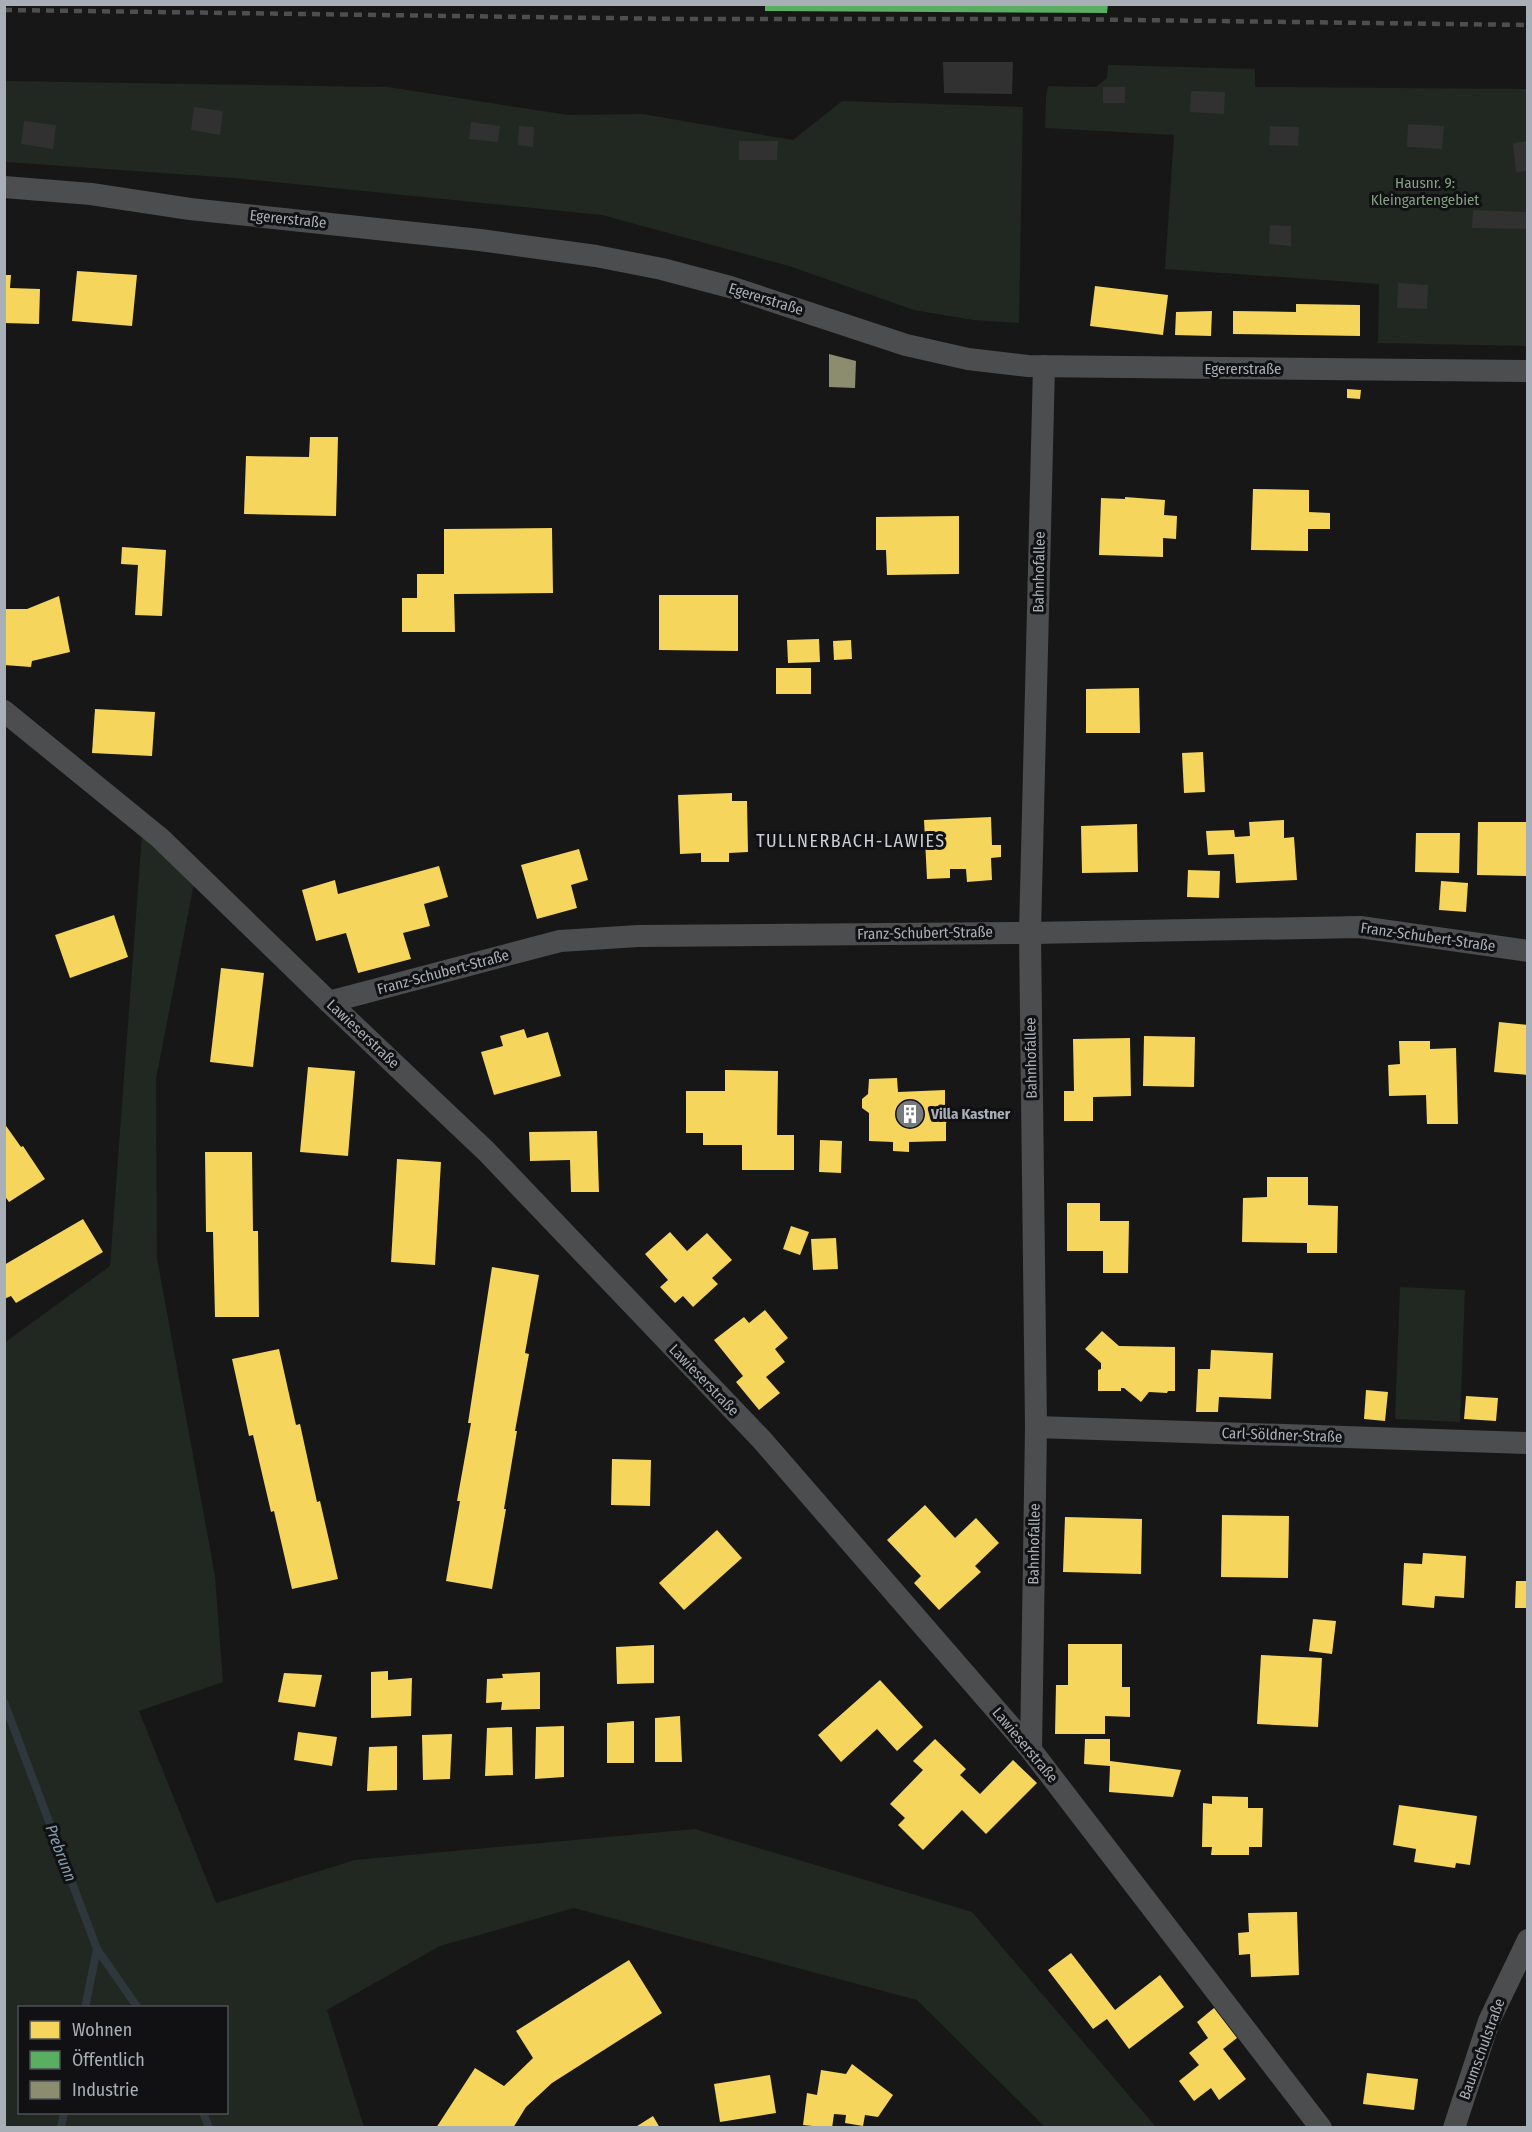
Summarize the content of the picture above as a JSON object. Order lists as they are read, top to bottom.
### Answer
{
  "streets": {
    "street": [
      "Egererstraße",
      "Bahnhofallee",
      "Franz-Schubert-Straße",
      "Lawieserstraße",
      "Carl-Söldner-Straße",
      "Baumschulstraße"
    ]
  },
  "crossings": [
    ["Egererstraße", "Bahnhofallee"],
    ["Bahnhofallee", "Franz-Schubert-Straße"],
    ["Bahnhofallee", "Lawieserstraße"],
    ["Bahnhofallee", "Carl-Söldner-Straße"],
    ["Franz-Schubert-Straße", "Lawieserstraße"]
  ],
  "districts": ["TULLNERBACH-LAWIES"],
  "water": ["Prebrunn"],
  "parks": ["Hausnr. 9: Kleingartengebiet"],
  "places": {
    "building": ["Villa Kastner"]
  },
  "legend": ["Wohnen", "Öffentlich", "Industrie"]
}
